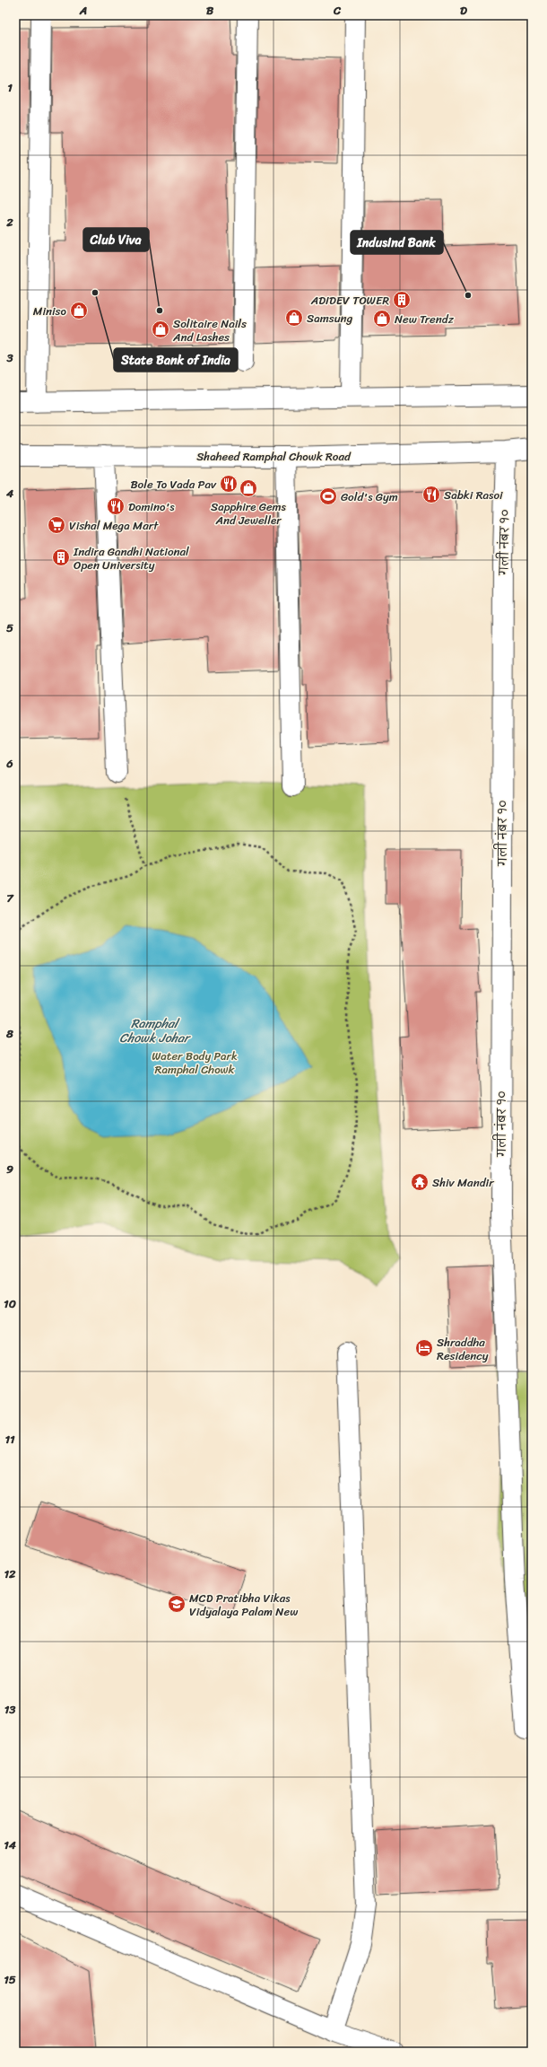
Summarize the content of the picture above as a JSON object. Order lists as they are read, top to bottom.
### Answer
{
  "streets": {
    "street": ["Shaheed Ramphal Chowk Road", "गली नंबर १०"]
  },
  "crossings": [
    ["Shaheed Ramphal Chowk Road", "गली नंबर १०"]
  ],
  "water": ["Ramphal Chowk Johar"],
  "parks": ["Water Body Park Ramphal Chowk"],
  "places": {
    "other": ["State Bank of India", "IndusInd Bank", "Club Viva"],
    "building": ["ADIDEV TOWER", "Indira Gandhi National Open University"],
    "shop": [
      "Miniso",
      "Samsung",
      "New Trendz",
      "Solitaire Nails And Lashes",
      "Sapphire Gems And Jeweller"
    ],
    "restaurant": ["Bole To Vada Pav", "Sabki Rasoi", "Domino's"],
    "sports": ["Gold's Gym"],
    "supermarket": ["Vishal Mega Mart"],
    "temple": ["Shiv Mandir"],
    "hotel": ["Shraddha Residency"],
    "school or university": ["MCD Pratibha Vikas Vidyalaya Palam New"]
  },
  "grid": {
    "columns": [
      "A",
      "B",
      "C",
      "D"
    ],
    "rows": [
      "1",
      "2",
      "3",
      "4",
      "5",
      "6",
      "7",
      "8",
      "9",
      "10",
      "11",
      "12",
      "13",
      "14",
      "15"
    ]
  }
}
